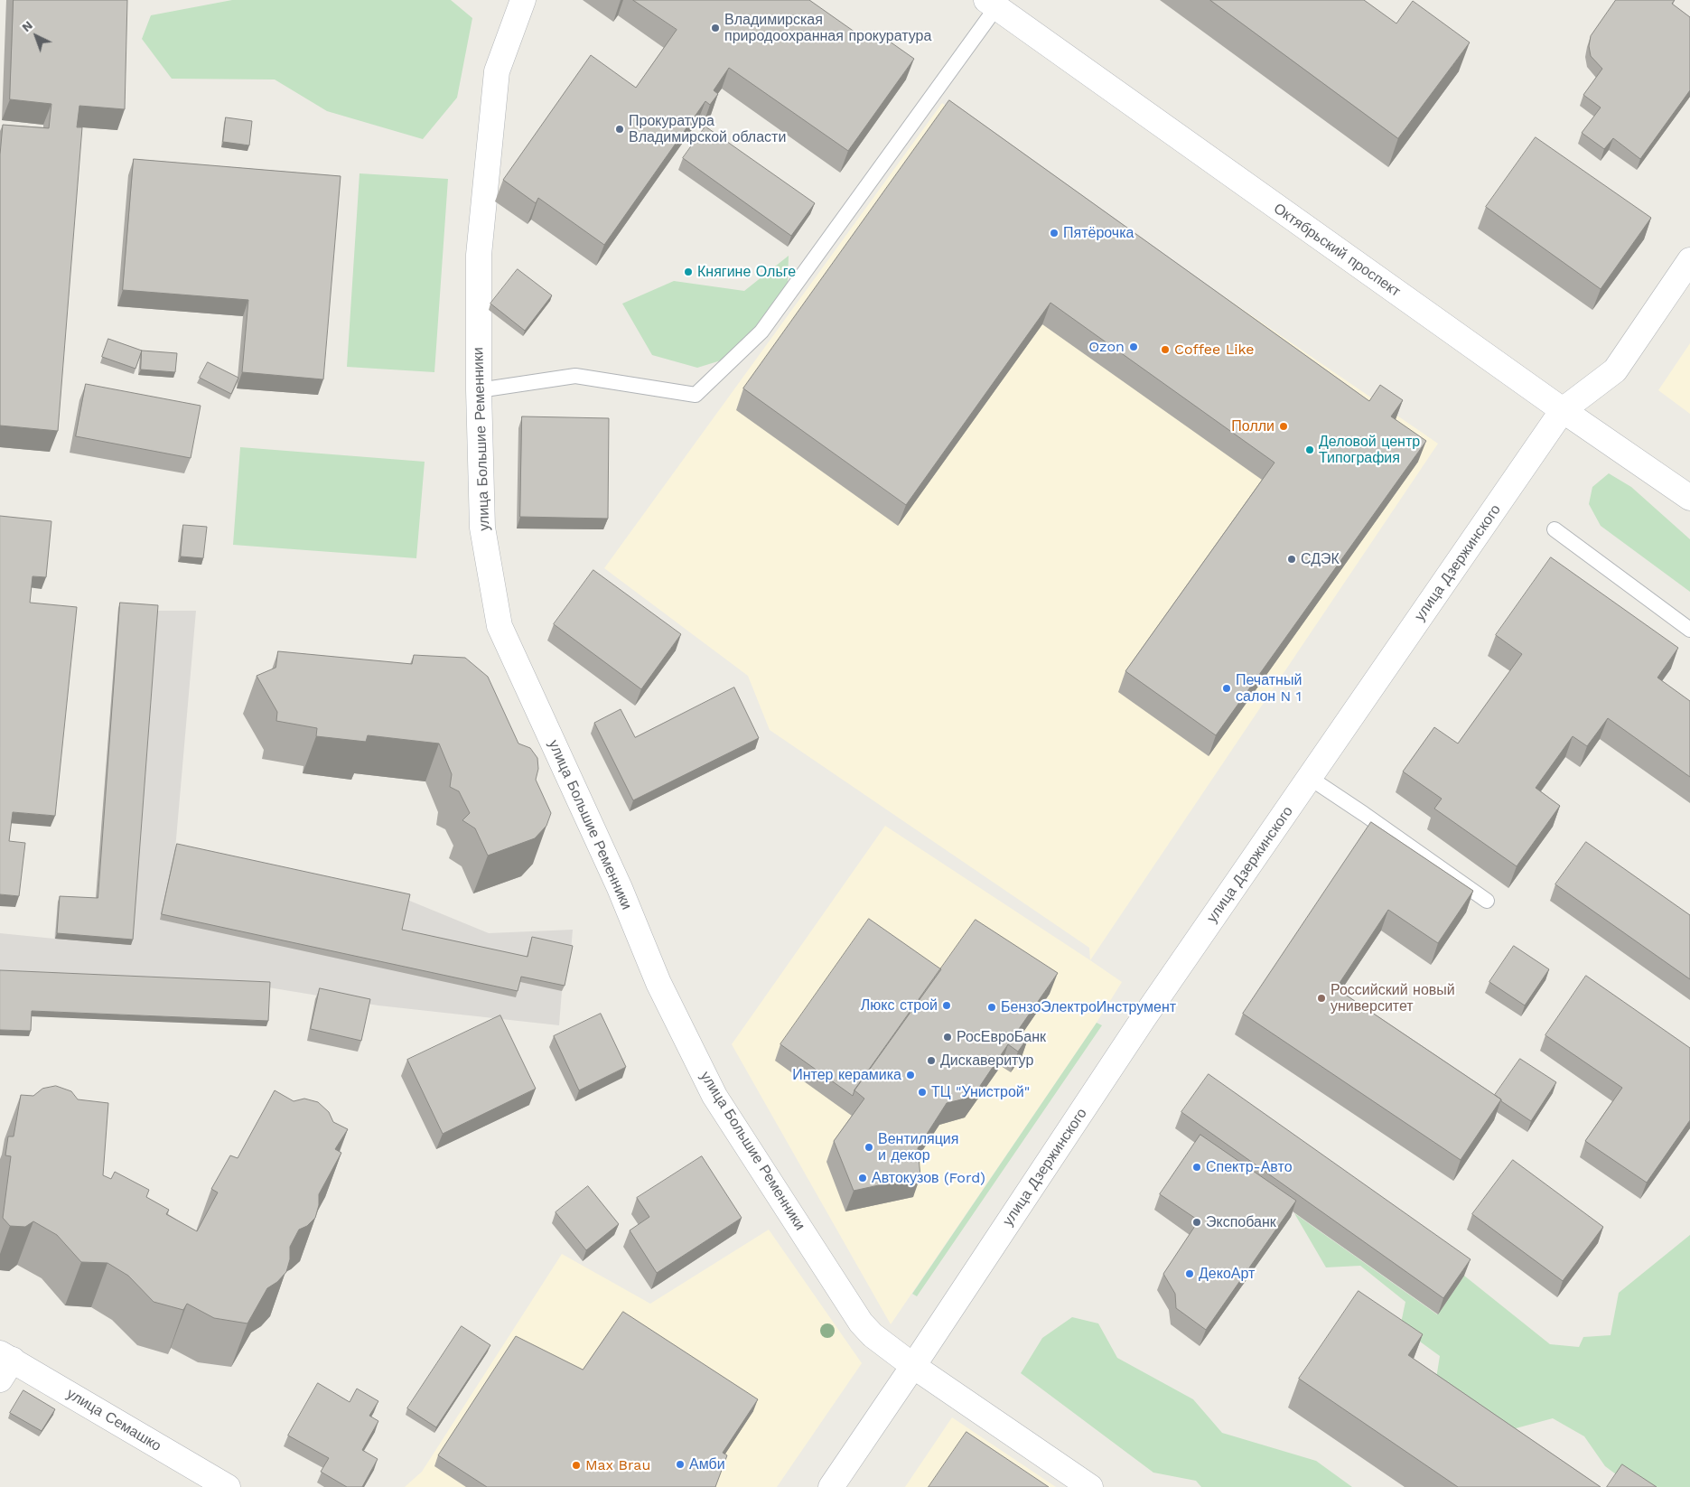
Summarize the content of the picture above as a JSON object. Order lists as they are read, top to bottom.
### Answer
{
  "streets": {
    "street": [
      "Октябрьский проспект",
      "улица Большие Ременники",
      "улица Дзержинского",
      "улица Семашко"
    ]
  },
  "crossings": [
    ["Октябрьский проспект", "улица Дзержинского"],
    ["улица Большие Ременники", "улица Дзержинского"]
  ],
  "places": [
    "Владимирская природоохранная прокуратура",
    "Прокуратура Владимирской области",
    "Пятёрочка",
    "Княгине Ольге",
    "Ozon",
    "Coffee Like",
    "Полли",
    "Деловой центр Типография",
    "СДЭК",
    "Печатный салон N 1",
    "Российский новый университет",
    "Люкс строй",
    "БензоЭлектроИнструмент",
    "РосЕвроБанк",
    "Дискаверитур",
    "Интер керамика",
    "ТЦ \"Унистрой\"",
    "Вентиляция и декор",
    "Спектр-Авто",
    "Автокузов (Ford)",
    "Экспобанк",
    "ДекоАрт",
    "Амби",
    "Max Brau"
  ],
  "north": "top left"
}
